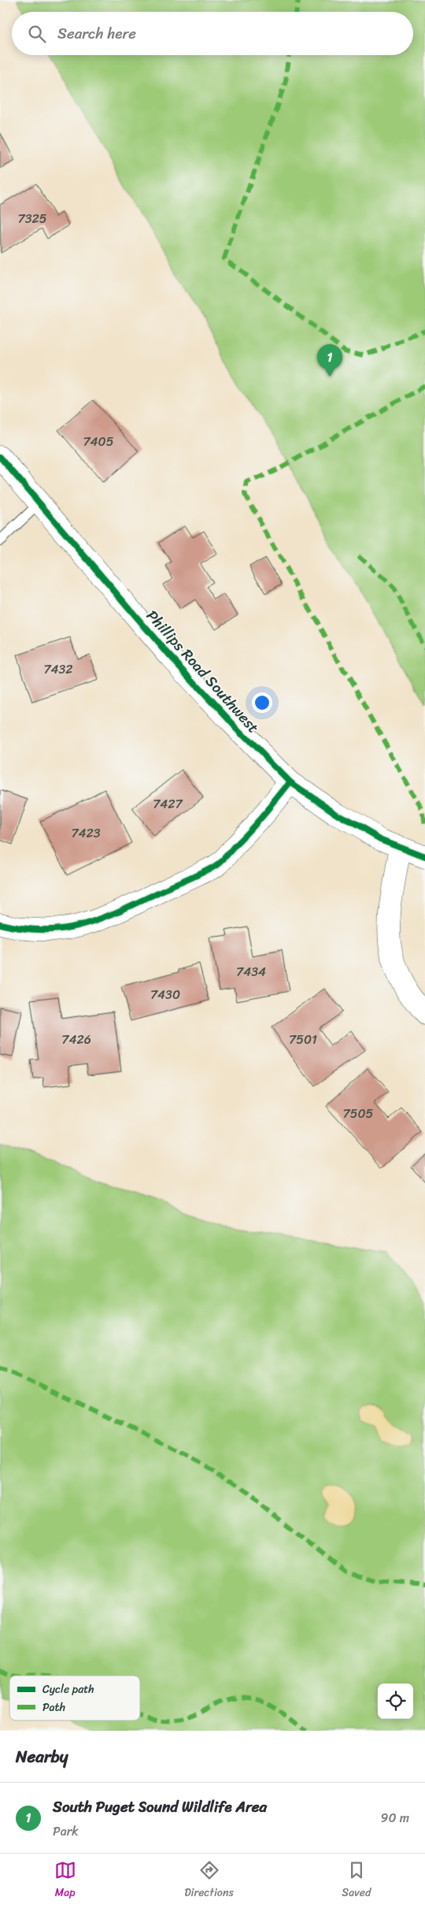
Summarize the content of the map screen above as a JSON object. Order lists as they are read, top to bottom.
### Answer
{
  "streets": {
    "street": ["Phillips Road Southwest"]
  },
  "house_numbers": [
    "7325",
    "7405",
    "7432",
    "7427",
    "7423",
    "7434",
    "7430",
    "7426",
    "7501",
    "7505"
  ],
  "legend": ["Cycle path", "Path"],
  "page": {
    "search": "Search here",
    "pins": "1",
    "heading": "Nearby",
    "list": [
      {
        "mark": "1",
        "name": "South Puget Sound Wildlife Area",
        "note": "Park",
        "value": "90 m"
      }
    ],
    "nav": ["Map", "Directions", "Saved"]
  }
}
